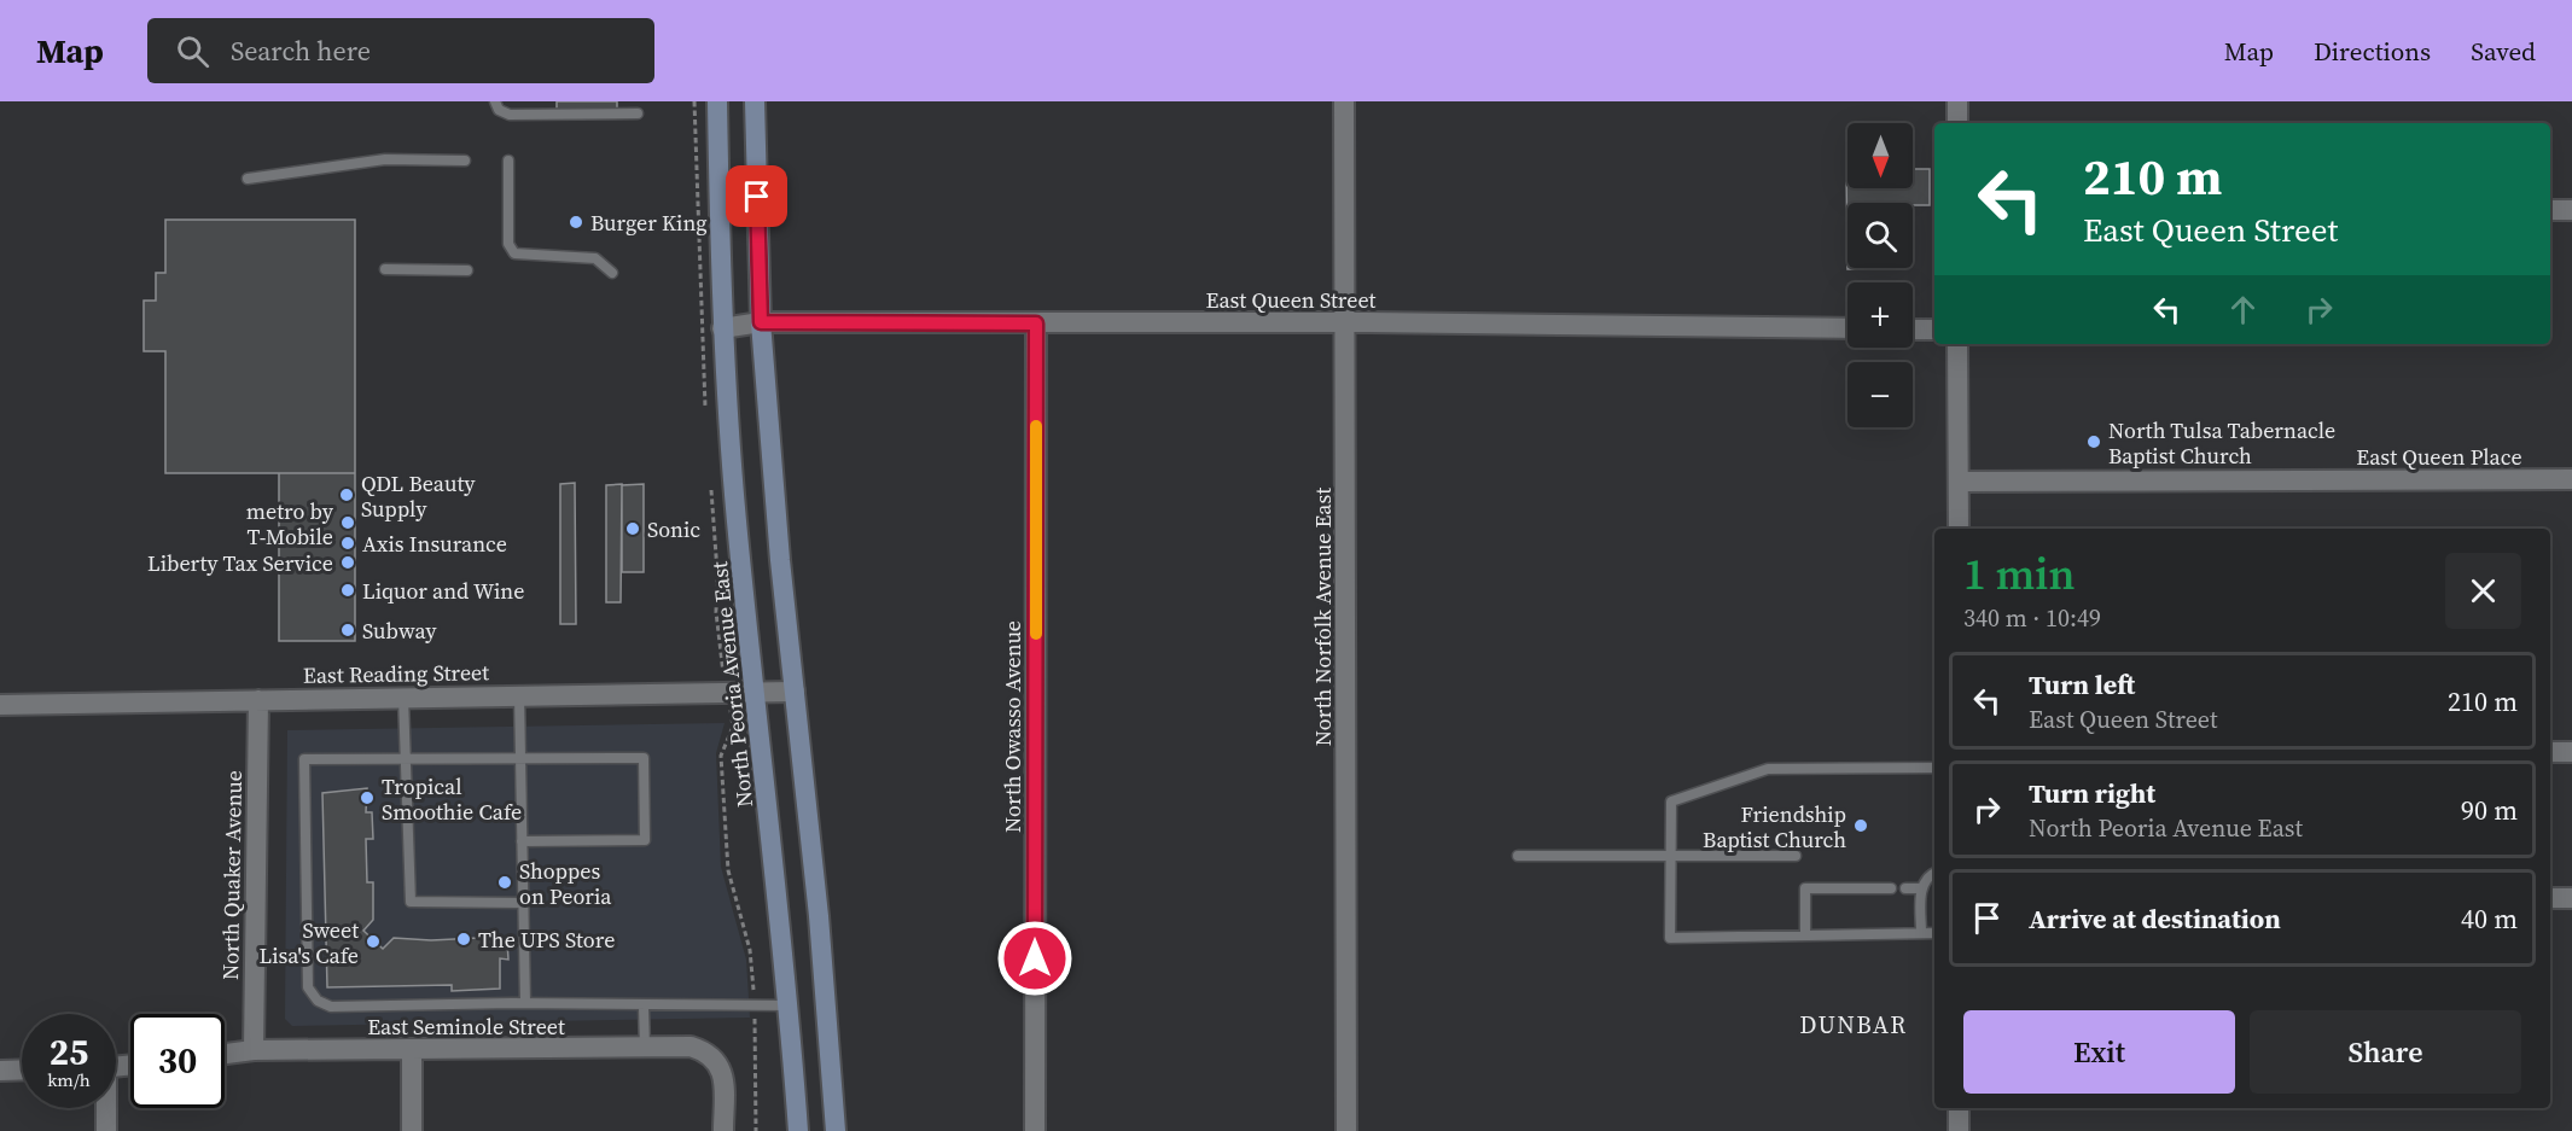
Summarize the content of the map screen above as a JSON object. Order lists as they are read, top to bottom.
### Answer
{
  "streets": {
    "main road": ["North Peoria Avenue East"],
    "street": [
      "East Queen Street",
      "East Queen Place",
      "North Norfolk Avenue East",
      "East Reading Street",
      "North Owasso Avenue",
      "North Quaker Avenue",
      "East Seminole Street"
    ]
  },
  "crossings": [
    ["East Queen Street", "North Norfolk Avenue East"],
    ["East Queen Street", "North Peoria Avenue East"],
    ["East Queen Street", "North Owasso Avenue"],
    ["East Reading Street", "North Peoria Avenue East"],
    ["East Reading Street", "North Quaker Avenue"],
    ["North Quaker Avenue", "East Seminole Street"]
  ],
  "districts": ["DUNBAR"],
  "places": [
    "Burger King",
    "North Tulsa Tabernacle Baptist Church",
    "QDL Beauty Supply",
    "metro by T-Mobile",
    "Sonic",
    "Axis Insurance",
    "Liberty Tax Service",
    "Liquor and Wine",
    "Subway",
    "Tropical Smoothie Cafe",
    "Friendship Baptist Church",
    "Shoppes on Peoria",
    "The UPS Store",
    "Sweet Lisa's Cafe"
  ],
  "north": "bottom",
  "page": {
    "header": "Map",
    "search": "Search here",
    "nav": ["Map", "Directions", "Saved"],
    "map_buttons": ["+", "−"],
    "turn": ["210 m", "East Queen Street"],
    "heading": ["1 min", "340 m · 10:49"],
    "list": [
      {
        "name": "Turn left",
        "note": "East Queen Street",
        "value": "210 m"
      },
      {
        "name": "Turn right",
        "note": "North Peoria Avenue East",
        "value": "90 m"
      },
      {
        "name": "Arrive at destination",
        "value": "40 m"
      }
    ],
    "buttons": ["Exit", "Share"],
    "speed": "25 km/h",
    "limit": "30"
  }
}
